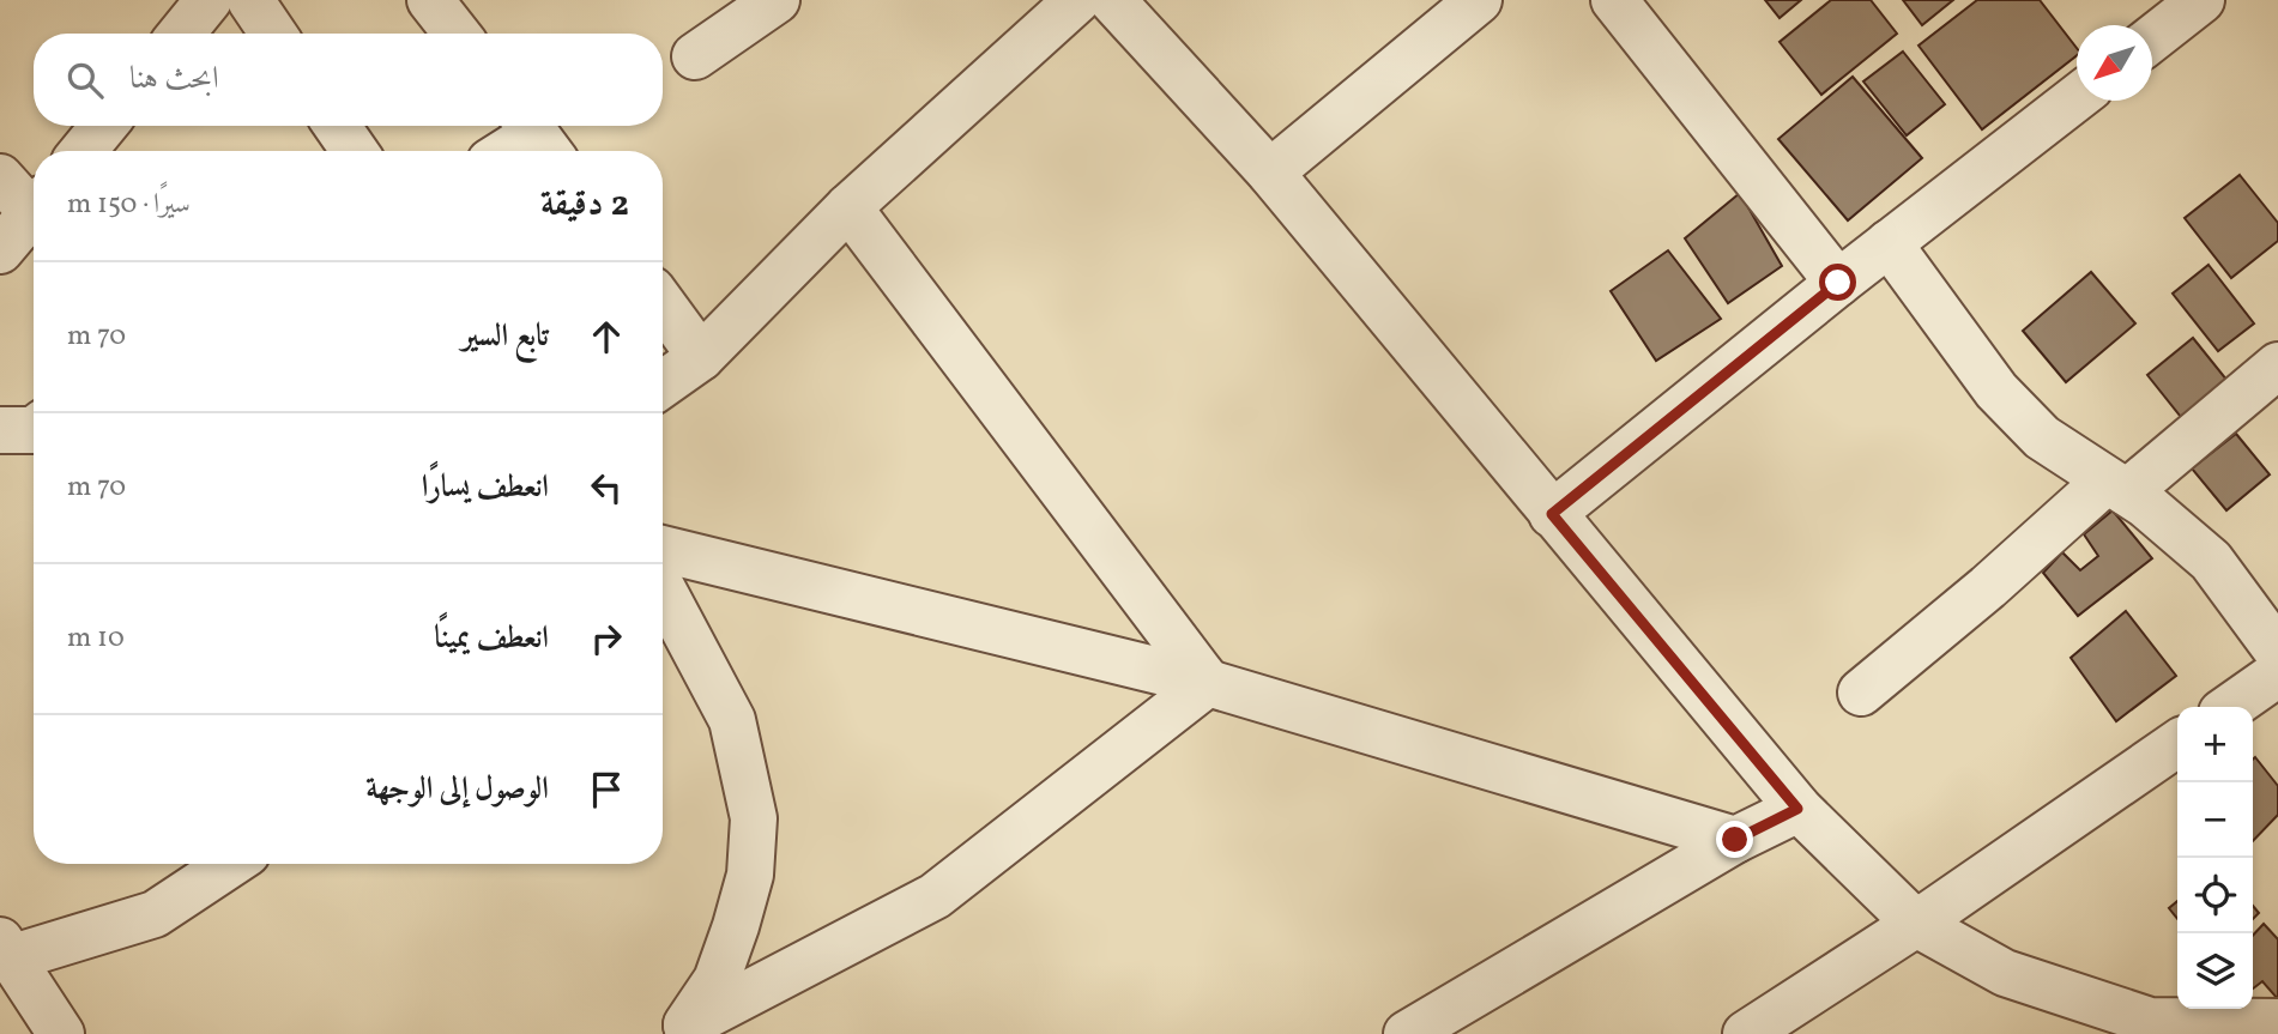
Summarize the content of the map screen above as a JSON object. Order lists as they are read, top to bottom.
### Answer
{
  "north": "bottom left",
  "page": {
    "search": "ابحث هنا",
    "heading": ["2 دقيقة", "سيرًا · 150 m"],
    "list": [
      ["تابع السير", "70 m"],
      ["انعطف يسارًا", "70 m"],
      ["انعطف يمينًا", "10 m"],
      "الوصول إلى الوجهة"
    ],
    "map_buttons": ["+", "−"]
  }
}
